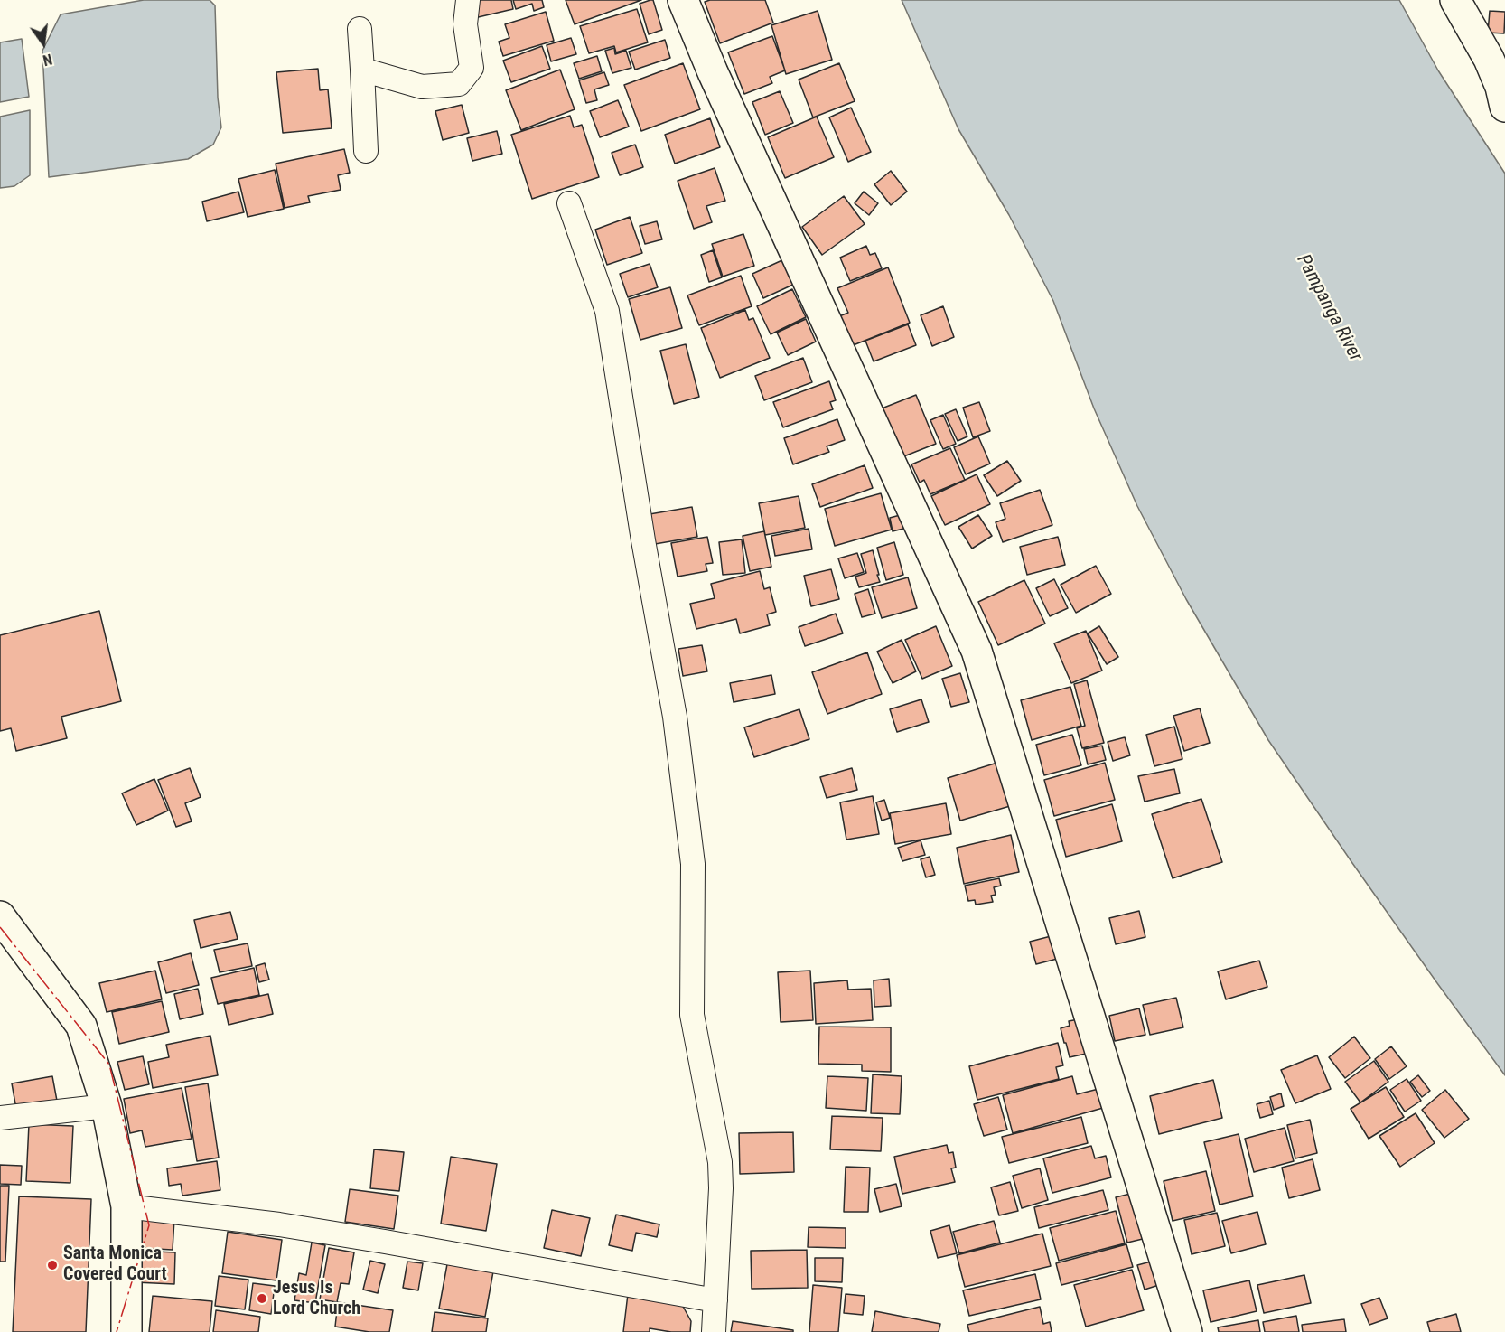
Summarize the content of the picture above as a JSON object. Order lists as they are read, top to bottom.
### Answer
{
  "water": ["Pampanga River"],
  "places": ["Santa Monica Covered Court", "Jesus Is Lord Church"],
  "north": "bottom"
}
